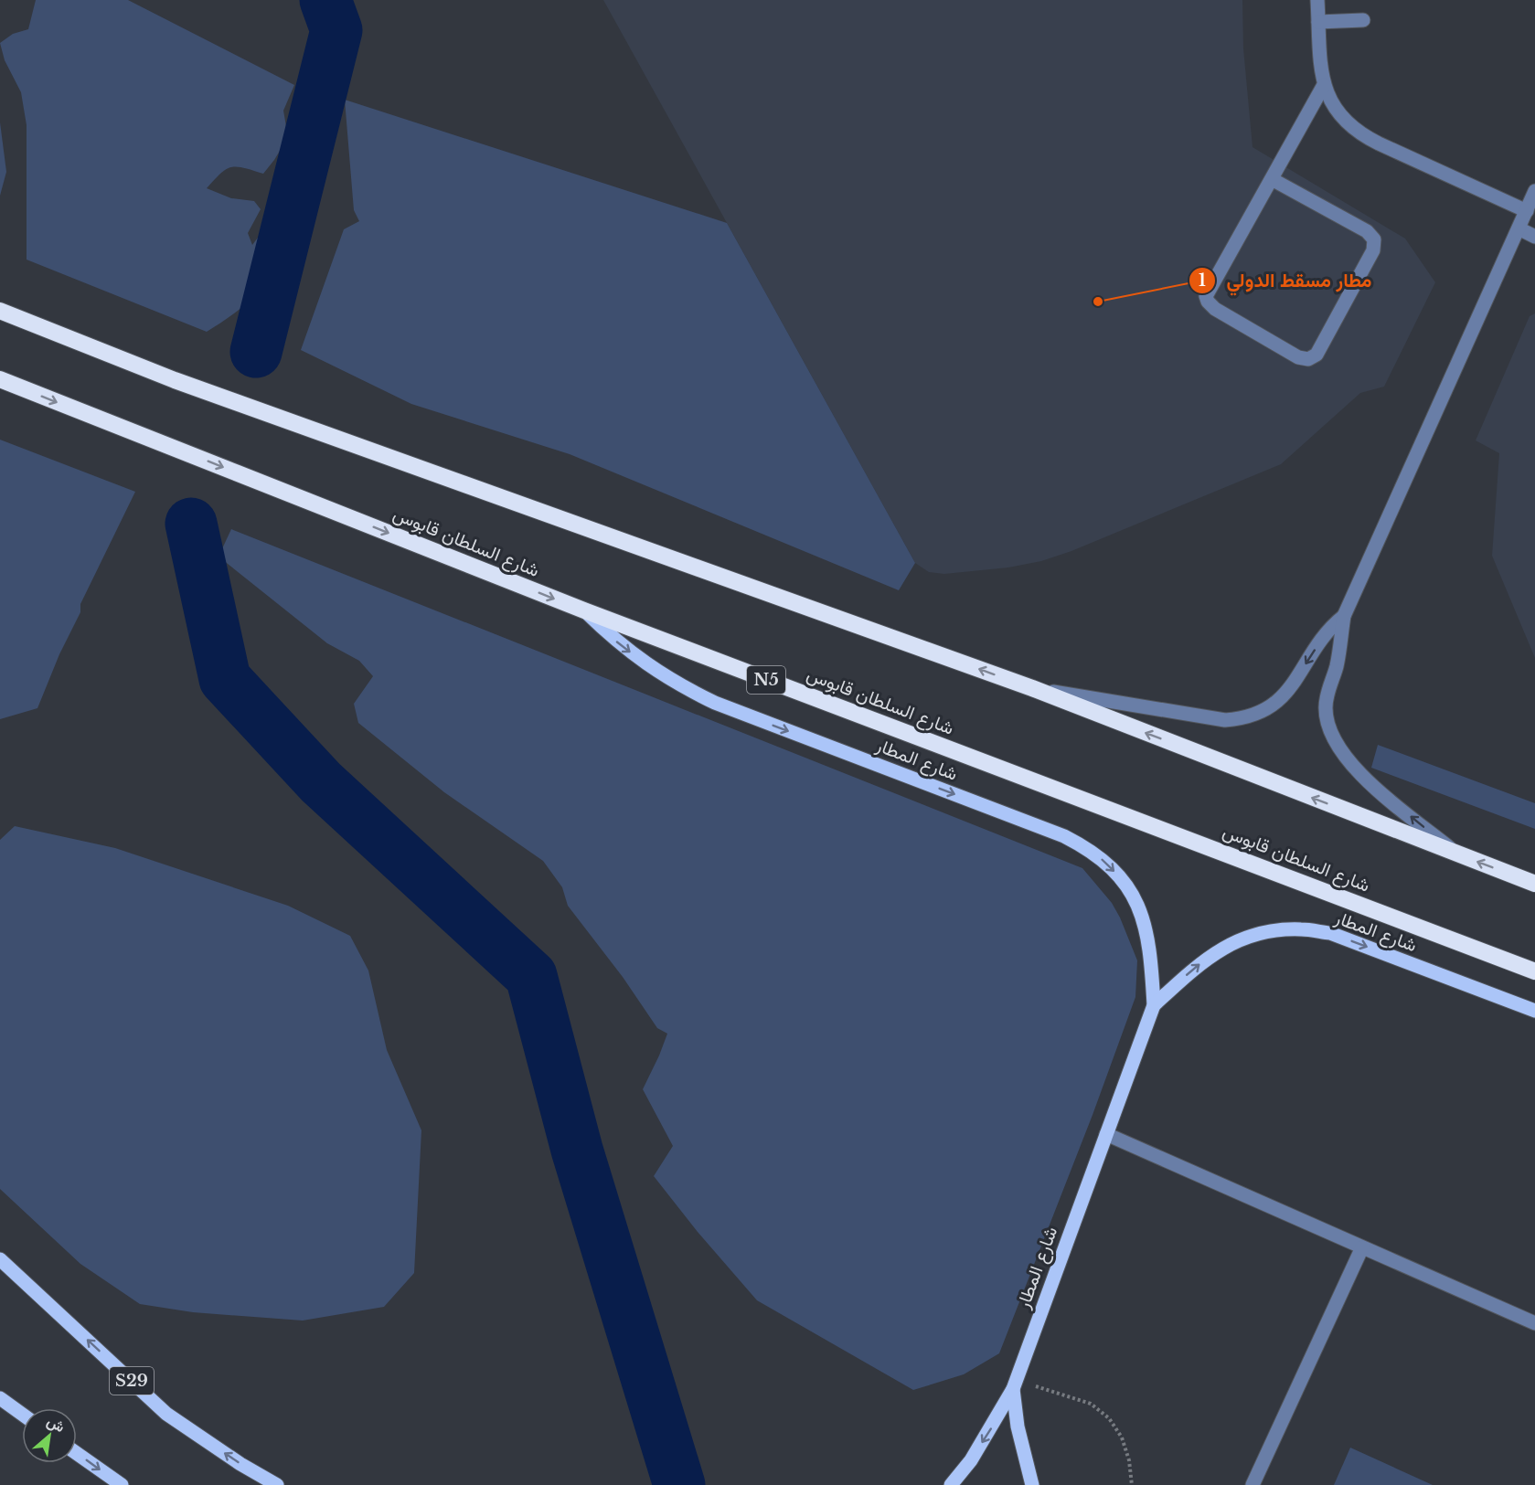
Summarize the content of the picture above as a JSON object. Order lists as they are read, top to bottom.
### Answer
{
  "streets": {
    "highway": ["شارع السلطان قابوس", "N5"],
    "main road": ["شارع المطار", "S29"]
  },
  "crossings": [
    ["شارع السلطان قابوس", "شارع المطار"]
  ],
  "places": ["مطار مسقط الدولي"],
  "north": "top right"
}
